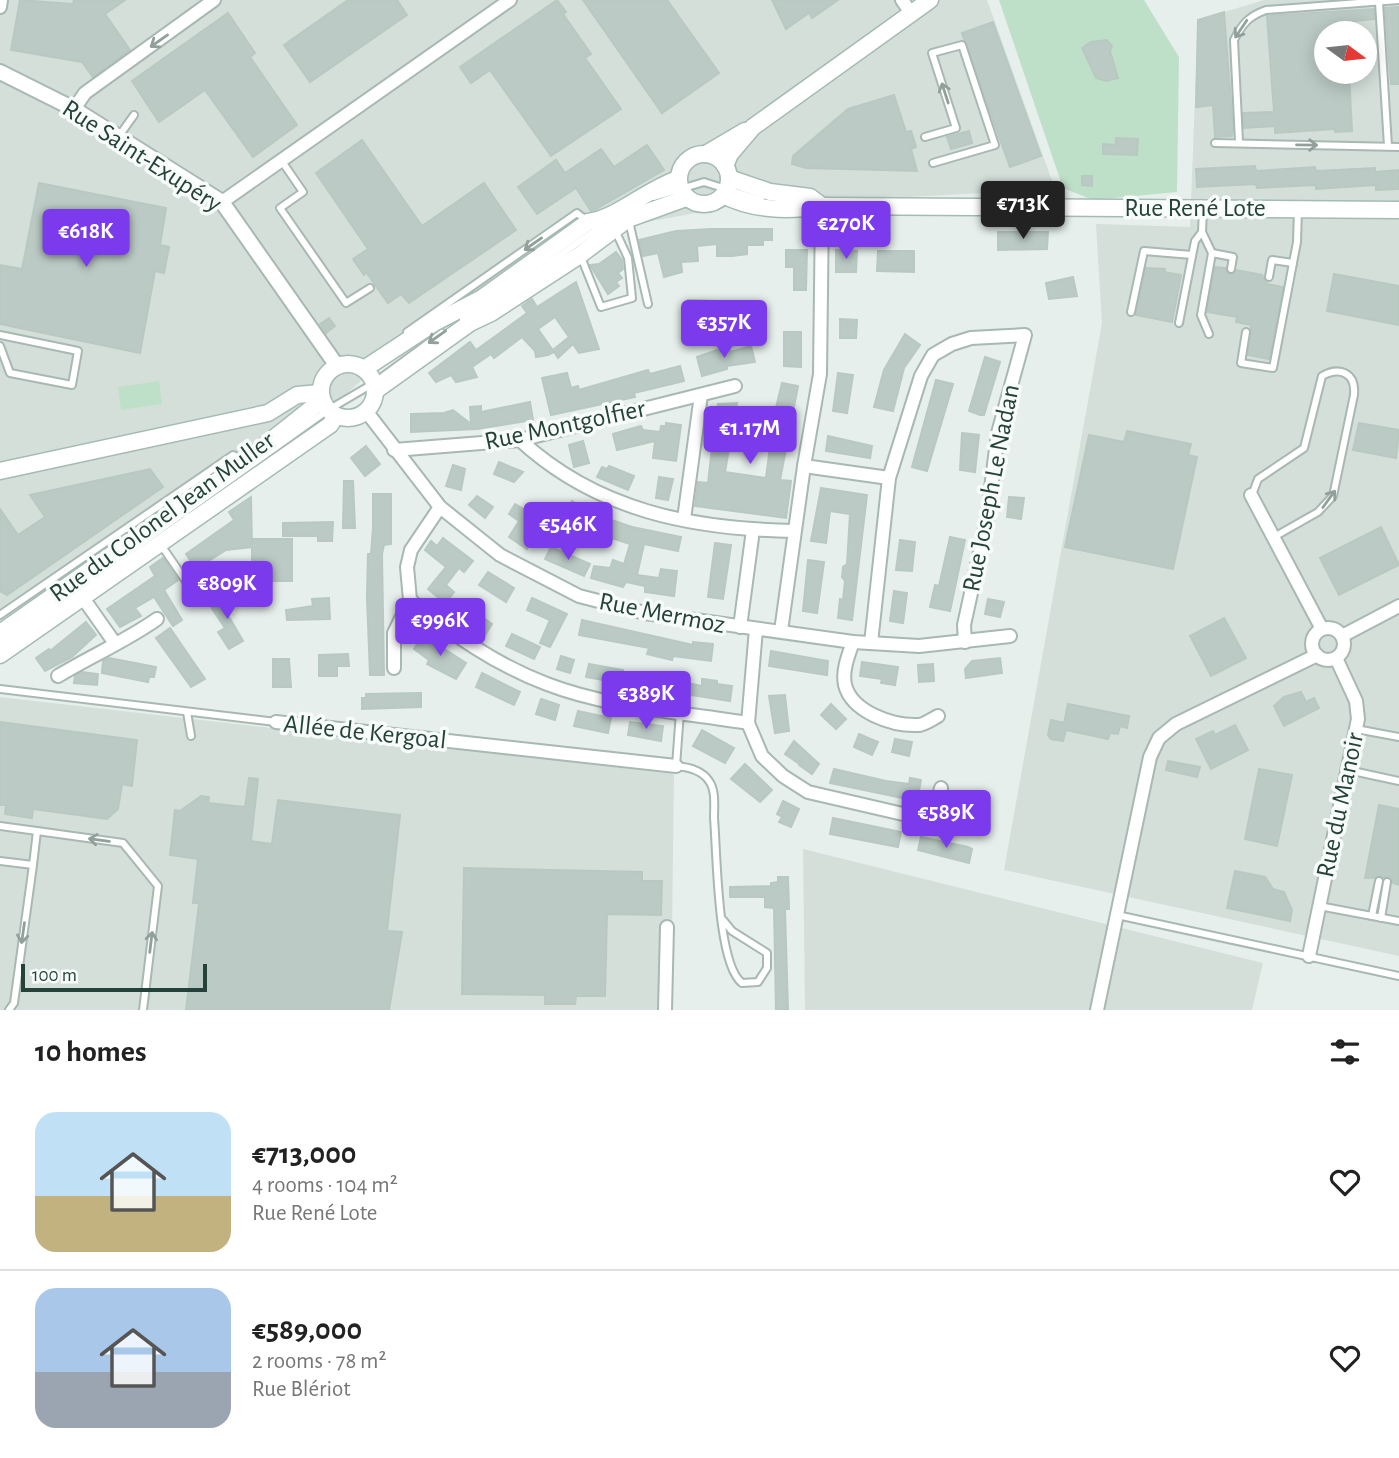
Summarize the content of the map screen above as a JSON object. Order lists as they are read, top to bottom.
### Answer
{
  "streets": {
    "main road": ["Rue René Lote", "Rue du Colonel Jean Muller"],
    "street": [
      "Rue Saint-Exupéry",
      "Rue Montgolfier",
      "Rue Joseph Le Nadan",
      "Rue Mermoz",
      "Allée de Kergoal",
      "Rue du Manoir"
    ]
  },
  "crossings": [
    ["Rue Montgolfier", "Rue Mermoz"],
    ["Rue Joseph Le Nadan", "Rue Mermoz"]
  ],
  "scale_bar": "100 m",
  "north": "right",
  "page": {
    "price": [
      "€713K",
      "€270K",
      "€618K",
      "€357K",
      "€1.17M",
      "€546K",
      "€809K",
      "€996K",
      "€389K",
      "€589K"
    ],
    "scale": "100 m",
    "heading": "10 homes",
    "list": [
      {
        "name": "€713,000",
        "note": "4 rooms · 104 m² · Rue René Lote"
      },
      {
        "name": "€589,000",
        "note": "2 rooms · 78 m² · Rue Blériot"
      }
    ]
  }
}
